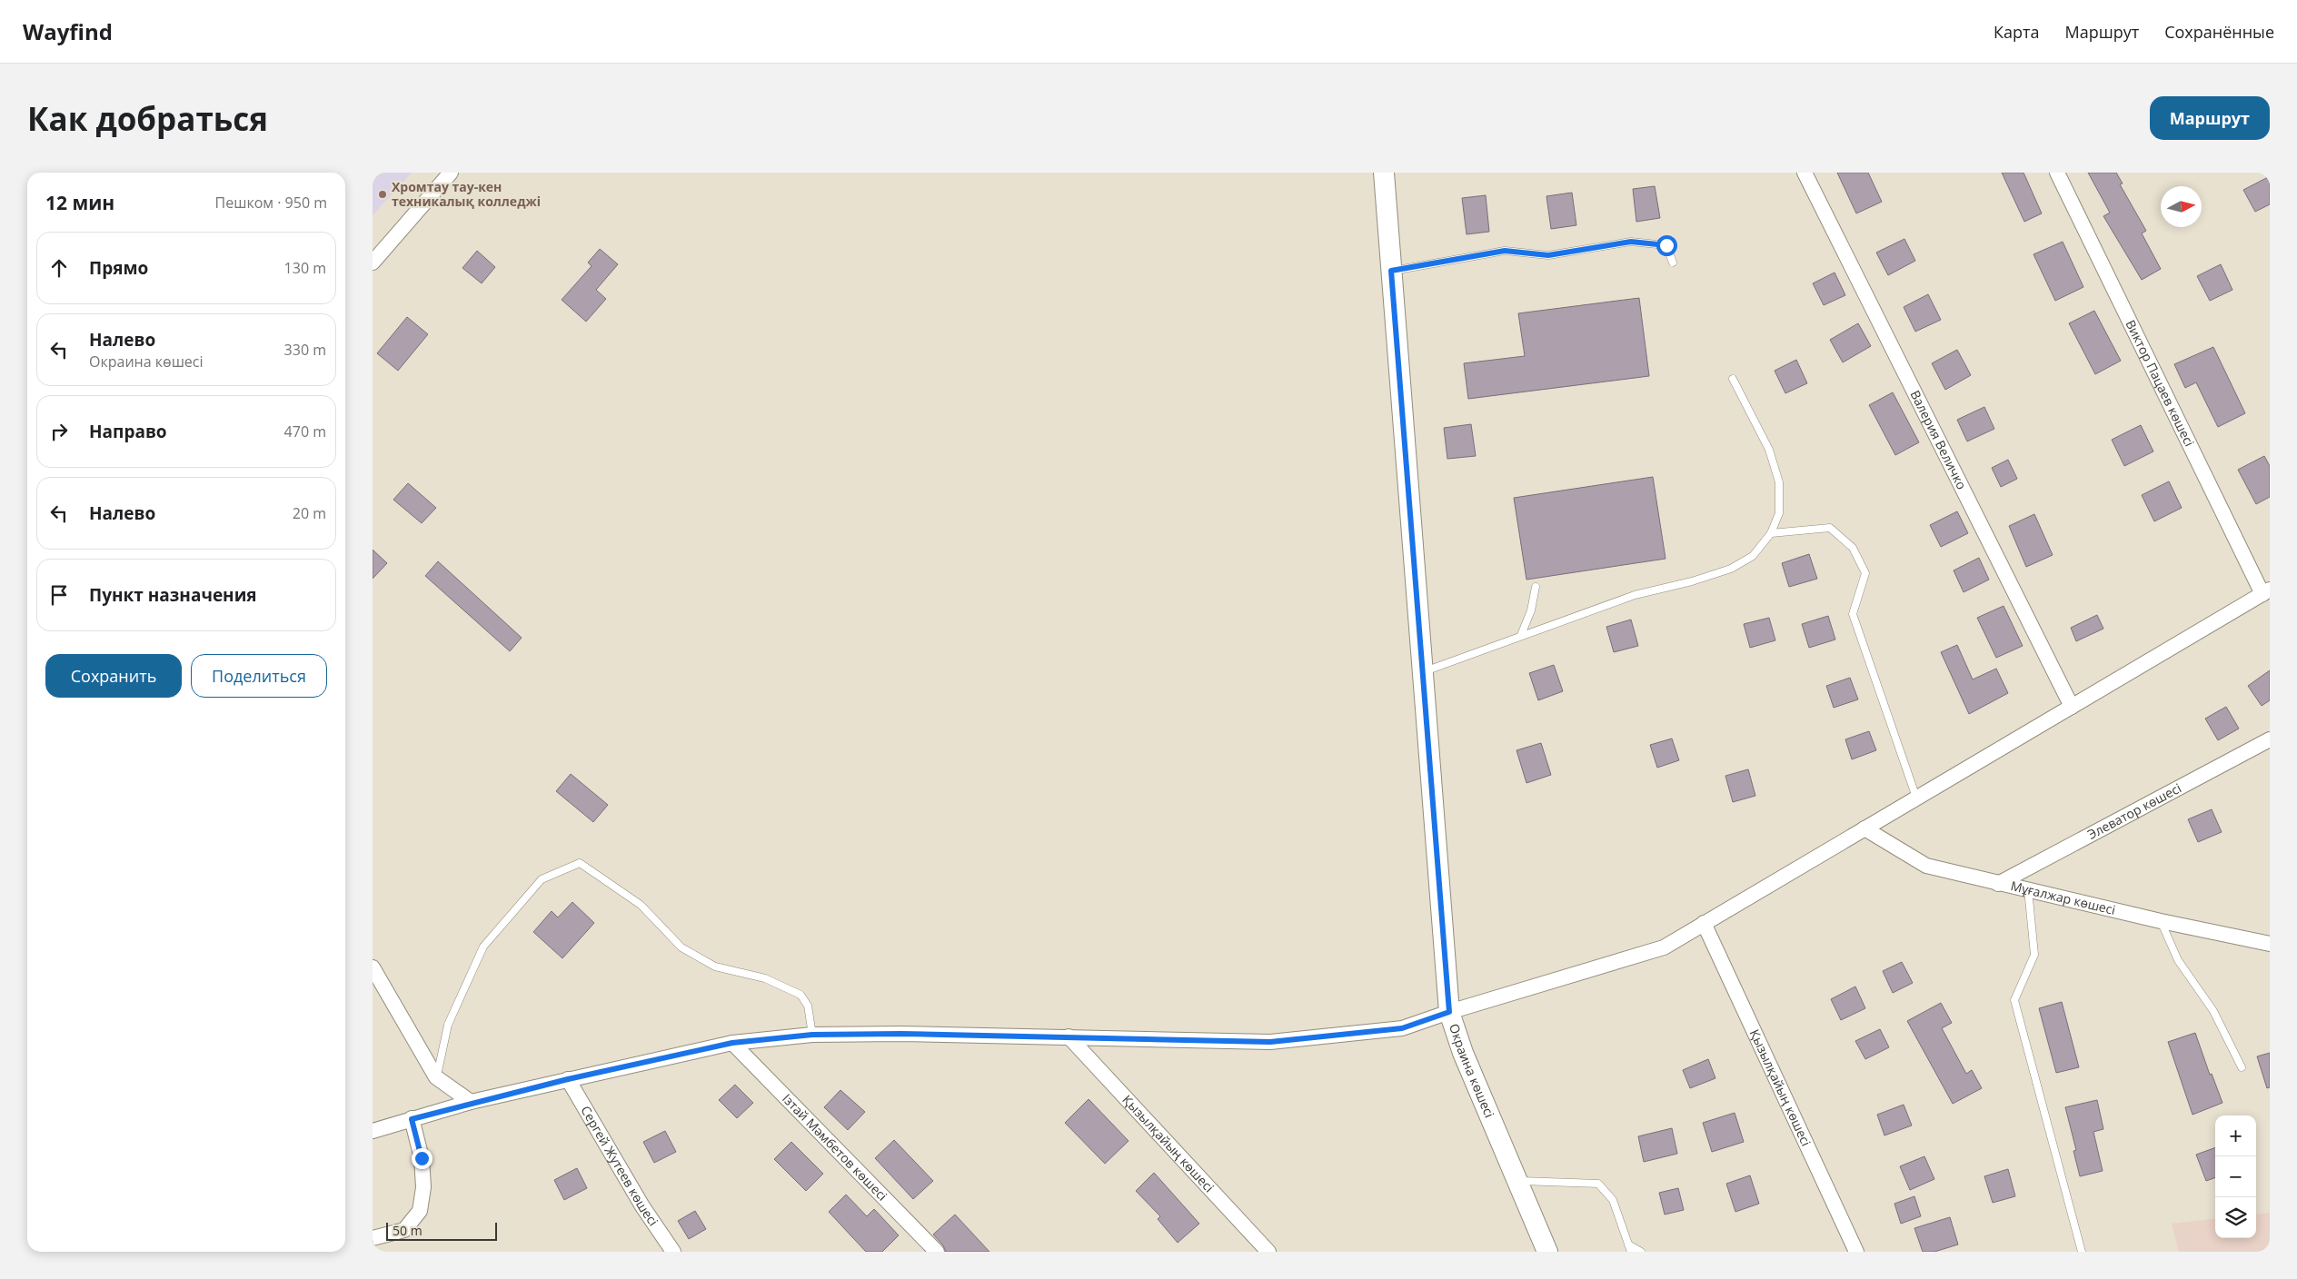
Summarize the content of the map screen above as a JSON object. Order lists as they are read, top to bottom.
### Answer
{
  "streets": {
    "street": [
      "Виктор Пацаев көшесі",
      "Валерия Величко",
      "Элеватор көшесі",
      "Мұғалжар көшесі",
      "Окраина көшесі",
      "Қызылқайың көшесі",
      "Ізтай Мәмбетов көшесі",
      "Сергей Жутеев көшесі"
    ]
  },
  "crossings": [
    ["Элеватор көшесі", "Мұғалжар көшесі"]
  ],
  "places": ["Хромтау тау-кен техникалық колледжі"],
  "scale_bar": "50 m",
  "north": "right",
  "page": {
    "header": "Wayfind",
    "nav": ["Карта", "Маршрут", "Сохранённые"],
    "buttons": [
      "Маршрут",
      ["Сохранить", "Поделиться"]
    ],
    "title": "Как добраться",
    "heading": ["12 мин", "Пешком · 950 m"],
    "list": [
      ["Прямо", "130 m"],
      ["Налево", "Окраина көшесі", "330 m"],
      ["Направо", "470 m"],
      ["Налево", "20 m"],
      "Пункт назначения"
    ],
    "map_buttons": ["+", "−"],
    "scale": "50 m"
  }
}
